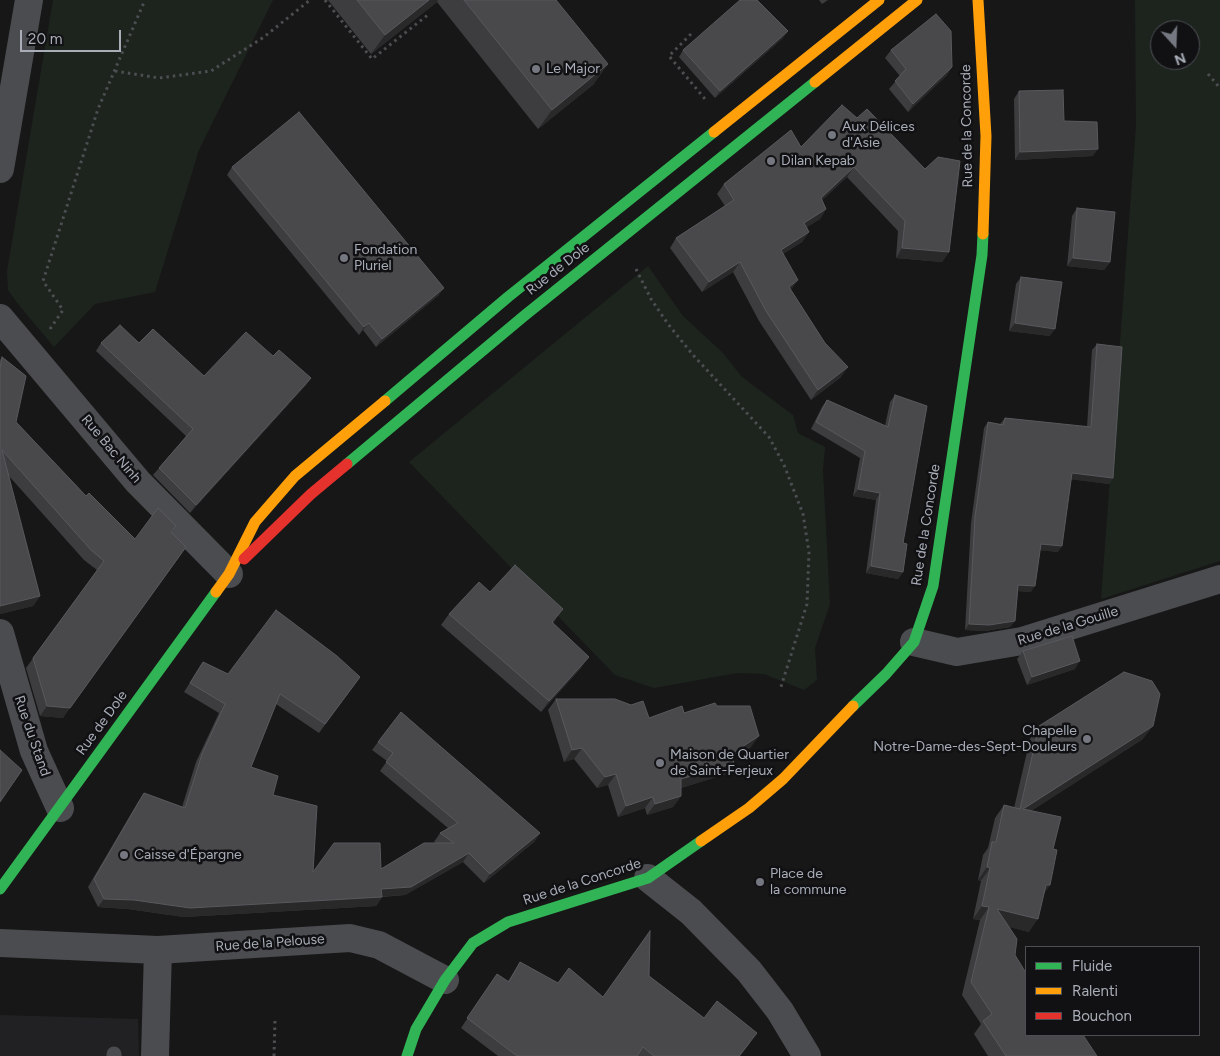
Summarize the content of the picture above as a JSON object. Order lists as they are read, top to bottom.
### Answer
{
  "streets": {
    "main road": ["Rue de la Concorde", "Rue de Dole"],
    "street": [
      "Rue Bac Ninh",
      "Rue de la Gouille",
      "Rue du Stand",
      "Rue de la Pelouse"
    ]
  },
  "crossings": [
    ["Rue de la Concorde", "Rue de la Gouille"],
    ["Rue de la Concorde", "Rue de la Pelouse"],
    ["Rue de Dole", "Rue Bac Ninh"],
    ["Rue de Dole", "Rue du Stand"]
  ],
  "places": [
    "Le Major",
    "Aux Délices d'Asie",
    "Dilan Kepab",
    "Fondation Pluriel",
    "Chapelle Notre-Dame-des-Sept-Douleurs",
    "Maison de Quartier de Saint-Ferjeux",
    "Caisse d'Épargne",
    "Place de la commune"
  ],
  "legend": ["Fluide", "Ralenti", "Bouchon"],
  "scale_bar": "20 m",
  "north": "bottom"
}
